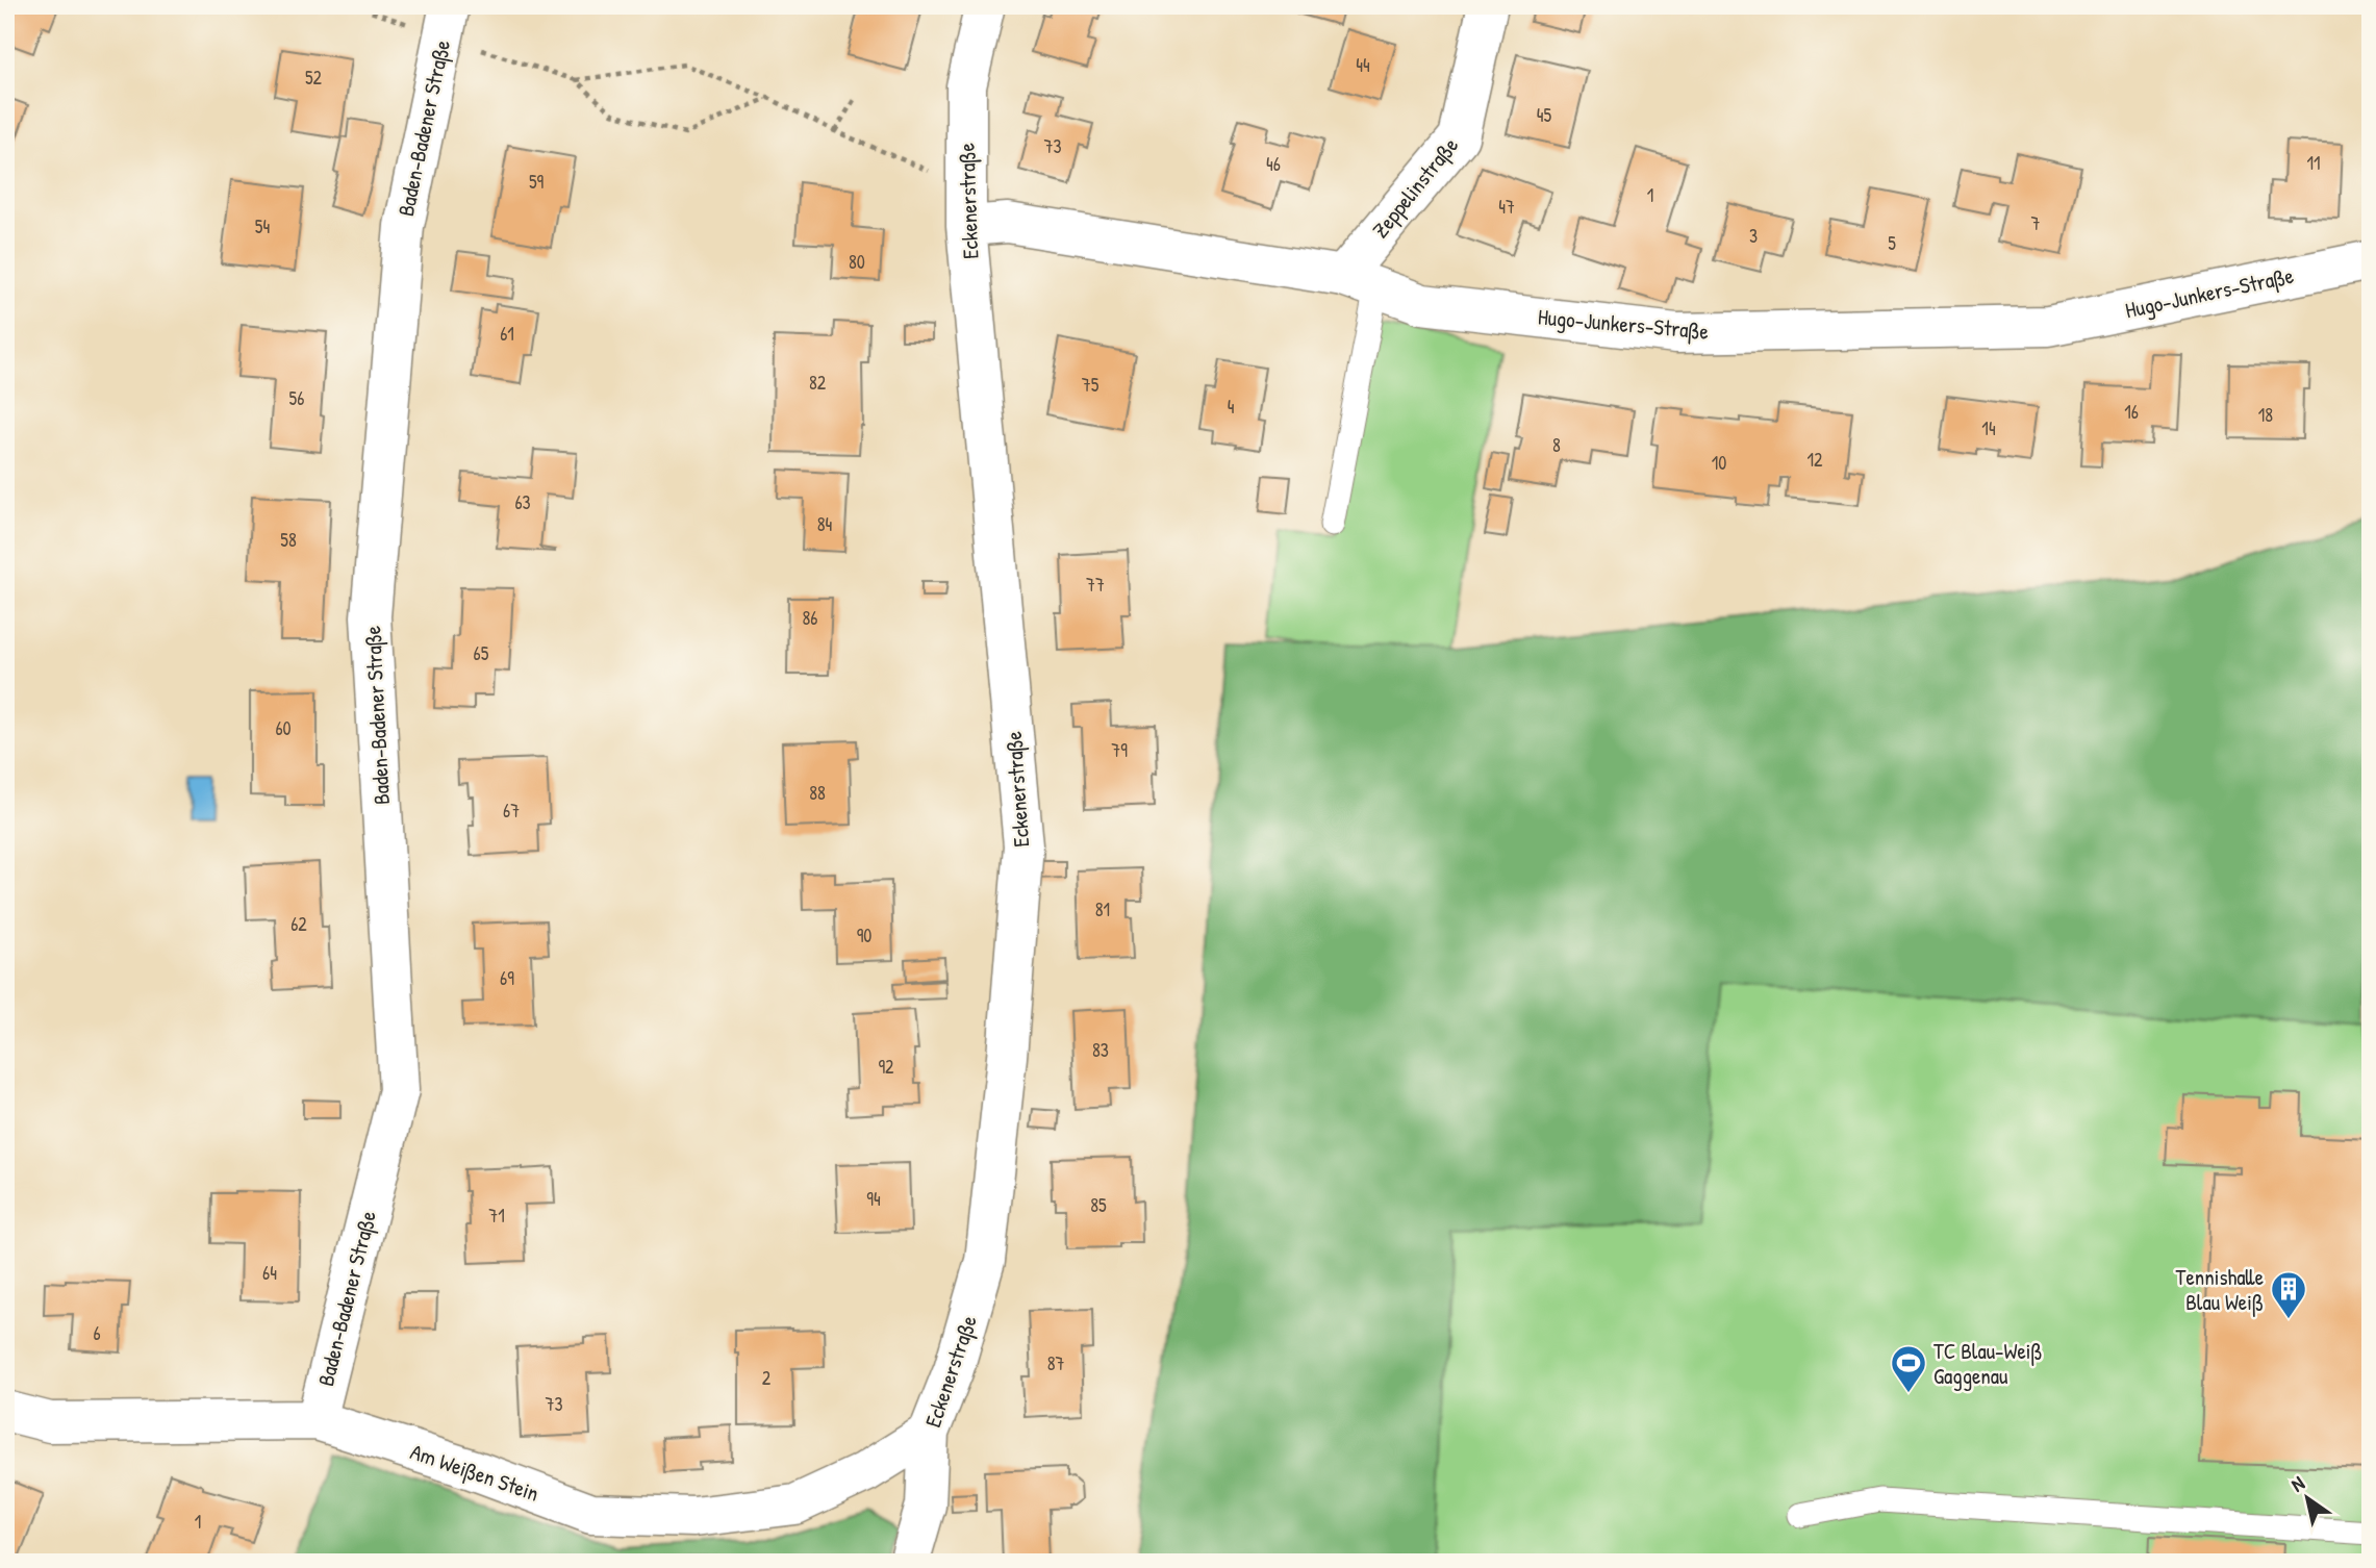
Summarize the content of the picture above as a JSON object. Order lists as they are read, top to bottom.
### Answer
{
  "streets": {
    "street": [
      "Baden-Badener Straße",
      "Zeppelinstraße",
      "Eckenerstraße",
      "Hugo-Junkers-Straße",
      "Am Weißen Stein"
    ]
  },
  "crossings": [
    ["Baden-Badener Straße", "Am Weißen Stein"],
    ["Zeppelinstraße", "Hugo-Junkers-Straße"],
    ["Eckenerstraße", "Hugo-Junkers-Straße"],
    ["Eckenerstraße", "Am Weißen Stein"]
  ],
  "places": {
    "building": ["Tennishalle Blau Weiß"],
    "sports": ["TC Blau-Weiß Gaggenau"]
  },
  "house_numbers": [
    "44",
    "52",
    "45",
    "73",
    "11",
    "46",
    "59",
    "1",
    "47",
    "7",
    "54",
    "3",
    "5",
    "80",
    "61",
    "82",
    "75",
    "56",
    "4",
    "16",
    "18",
    "14",
    "8",
    "12",
    "10",
    "63",
    "84",
    "58",
    "77",
    "86",
    "65",
    "60",
    "79",
    "88",
    "67",
    "81",
    "62",
    "90",
    "69",
    "83",
    "92",
    "94",
    "85",
    "71",
    "64",
    "6",
    "87",
    "2",
    "73",
    "1"
  ],
  "north": "top left"
}
